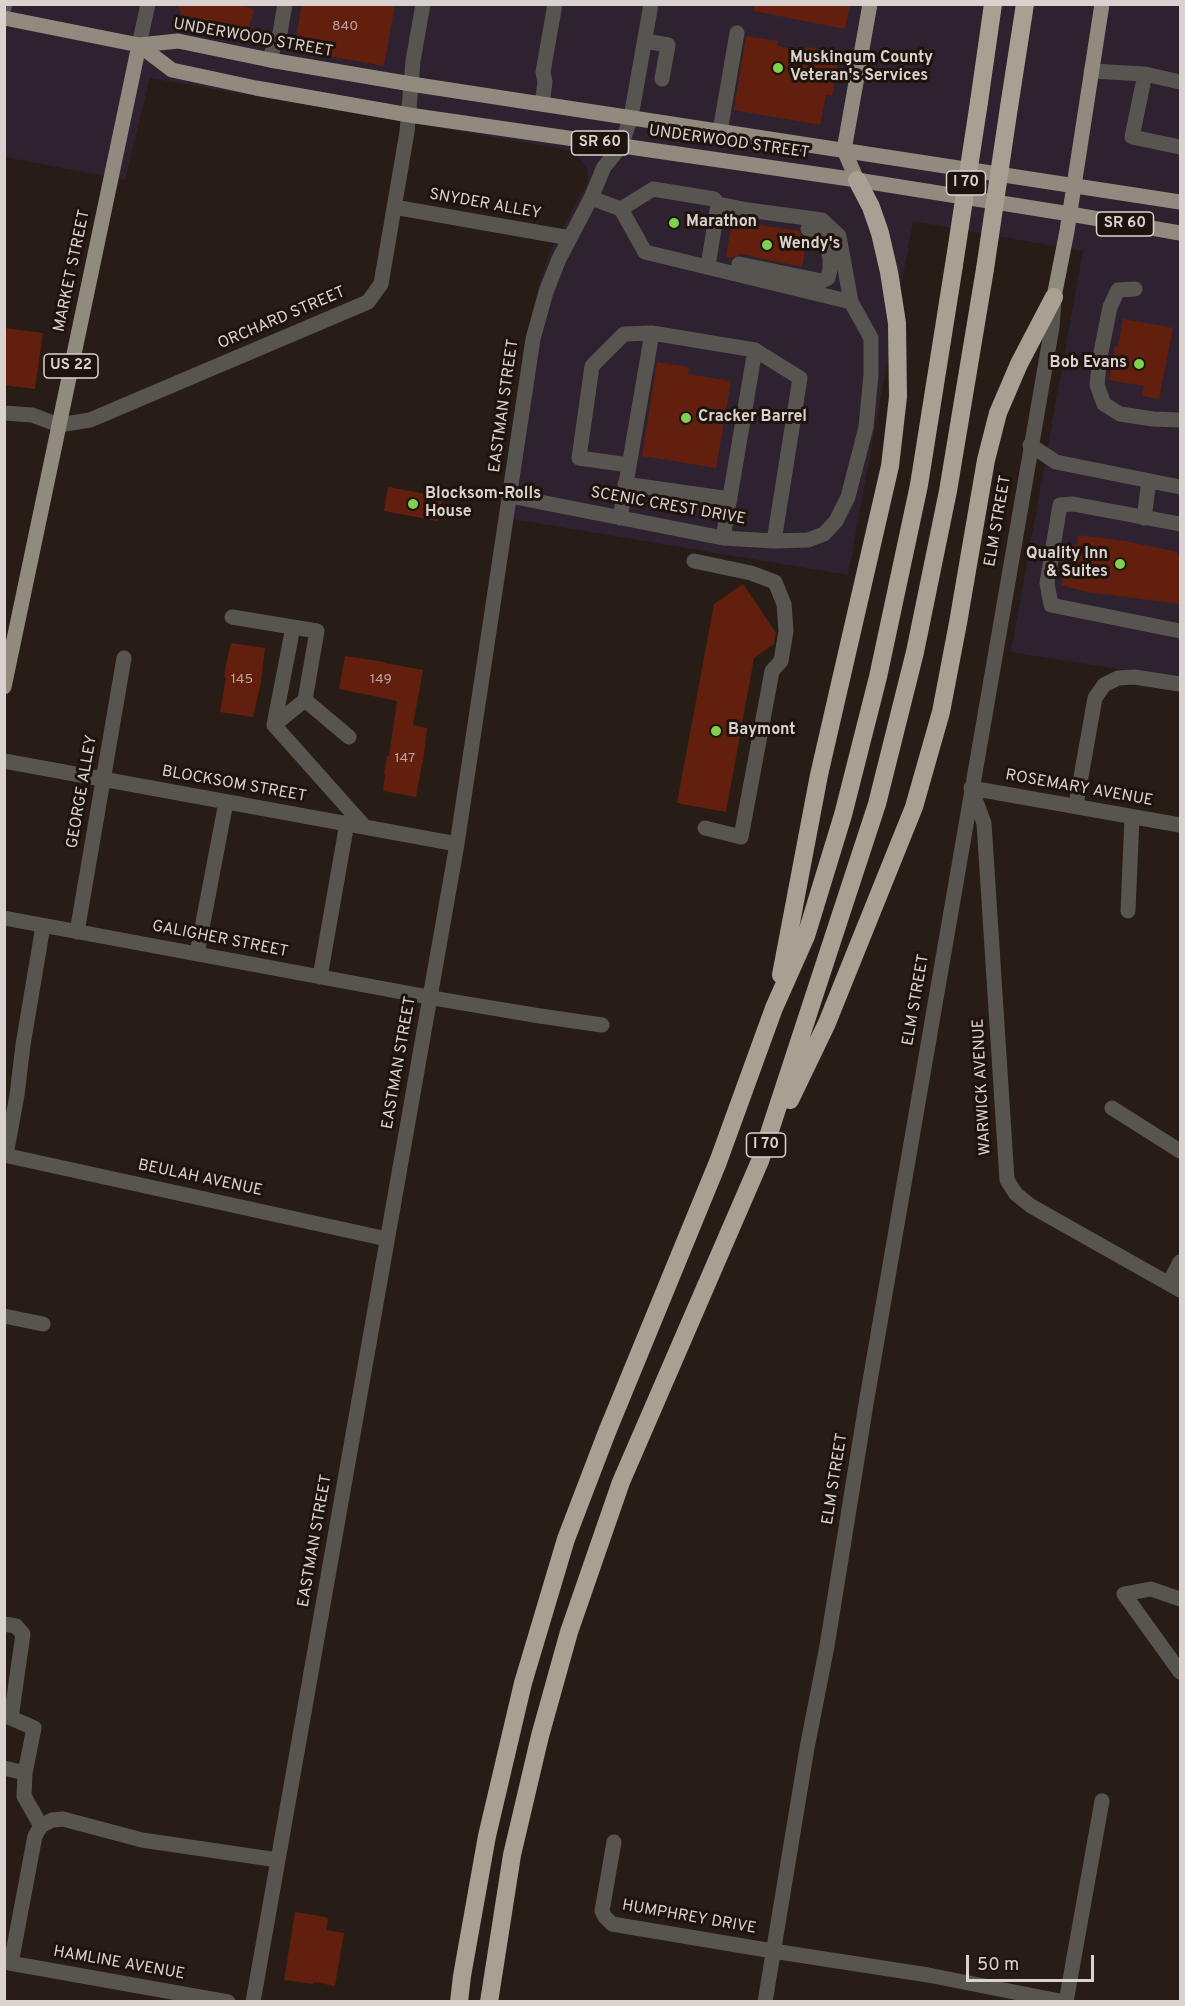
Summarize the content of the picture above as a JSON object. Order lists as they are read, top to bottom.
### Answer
{
  "streets": {
    "highway": ["I 70"],
    "main road": [
      "UNDERWOOD STREET",
      "SR 60",
      "MARKET STREET",
      "US 22",
      "ELM STREET"
    ],
    "street": [
      "SNYDER ALLEY",
      "ORCHARD STREET",
      "EASTMAN STREET",
      "SCENIC CREST DRIVE",
      "BLOCKSOM STREET",
      "ROSEMARY AVENUE",
      "GEORGE ALLEY",
      "GALIGHER STREET",
      "WARWICK AVENUE",
      "BEULAH AVENUE",
      "HUMPHREY DRIVE",
      "HAMLINE AVENUE"
    ]
  },
  "crossings": [
    ["UNDERWOOD STREET", "MARKET STREET"],
    ["UNDERWOOD STREET", "ORCHARD STREET"],
    ["UNDERWOOD STREET", "EASTMAN STREET"],
    ["UNDERWOOD STREET", "ELM STREET"],
    ["SNYDER ALLEY", "ORCHARD STREET"],
    ["SNYDER ALLEY", "EASTMAN STREET"],
    ["MARKET STREET", "ORCHARD STREET"],
    ["EASTMAN STREET", "SCENIC CREST DRIVE"],
    ["EASTMAN STREET", "BLOCKSOM STREET"],
    ["EASTMAN STREET", "GALIGHER STREET"],
    ["EASTMAN STREET", "BEULAH AVENUE"],
    ["ELM STREET", "ROSEMARY AVENUE"],
    ["ELM STREET", "WARWICK AVENUE"],
    ["ELM STREET", "HUMPHREY DRIVE"],
    ["BLOCKSOM STREET", "GEORGE ALLEY"],
    ["ROSEMARY AVENUE", "WARWICK AVENUE"],
    ["GEORGE ALLEY", "GALIGHER STREET"]
  ],
  "places": [
    "Muskingum County Veteran's Services",
    "Marathon",
    "Wendy's",
    "Bob Evans",
    "Cracker Barrel",
    "Blocksom-Rolls House",
    "Quality Inn & Suites",
    "Baymont"
  ],
  "house_numbers": [
    "840",
    "145",
    "149",
    "147"
  ],
  "scale_bar": "50 m"
}
